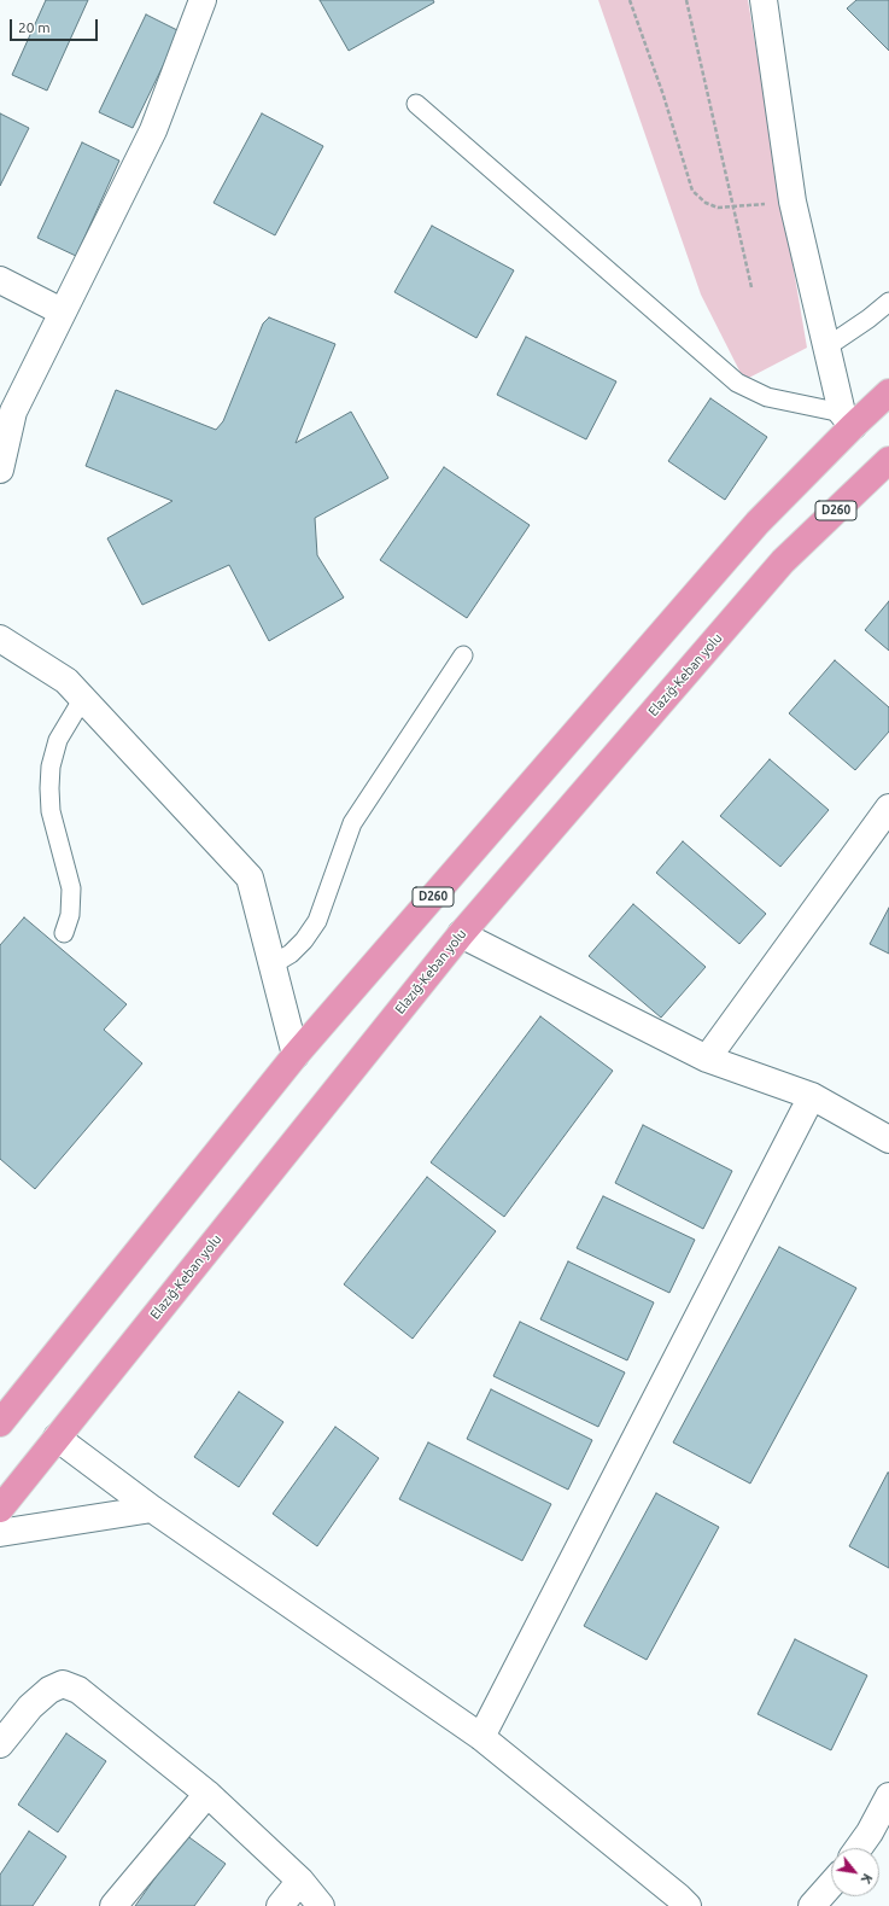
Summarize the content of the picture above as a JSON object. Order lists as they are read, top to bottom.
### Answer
{
  "streets": {
    "highway": ["D260", "Elazığ-Keban yolu"]
  },
  "scale_bar": "20 m",
  "north": "bottom right"
}
